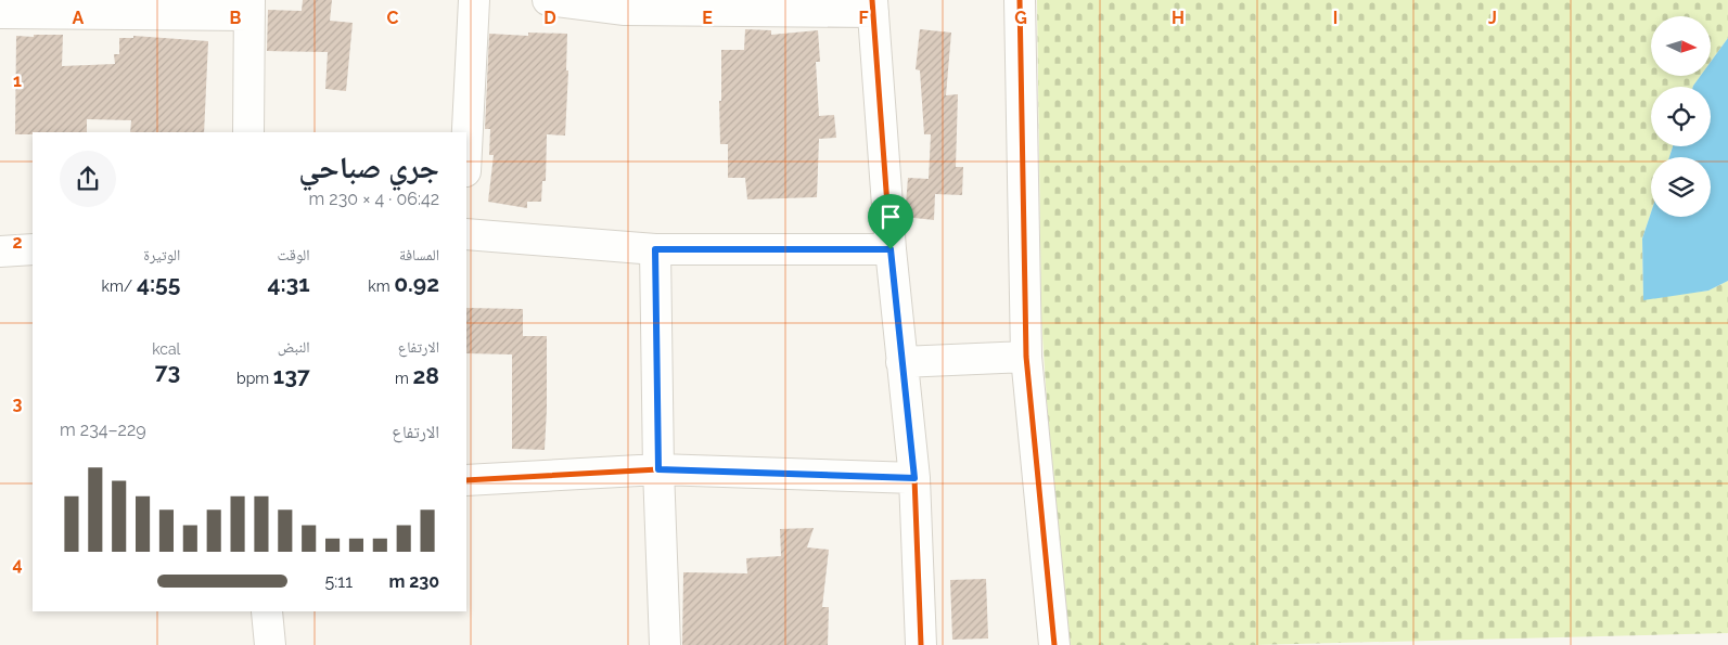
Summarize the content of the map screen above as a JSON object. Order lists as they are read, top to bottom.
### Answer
{
  "north": "right",
  "page": {
    "heading": ["جري صباحي", "06:42 · 4 × 230 m"],
    "stats": [
      ["المسافة", "0.92 km"],
      ["الوقت", "4:31"],
      ["الوتيرة", "4:55 /km"],
      ["الارتفاع", "28 m"],
      ["النبض", "137 bpm"],
      ["kcal", "73"]
    ],
    "chart": ["الارتفاع", "229–234 m"],
    "list": [
      {
        "name": "230 m",
        "note": "5:11"
      }
    ]
  },
  "grid": {
    "columns": [
      "A",
      "B",
      "C",
      "D",
      "E",
      "F",
      "G",
      "H",
      "I",
      "J"
    ],
    "rows": [
      "1",
      "2",
      "3",
      "4"
    ]
  }
}
